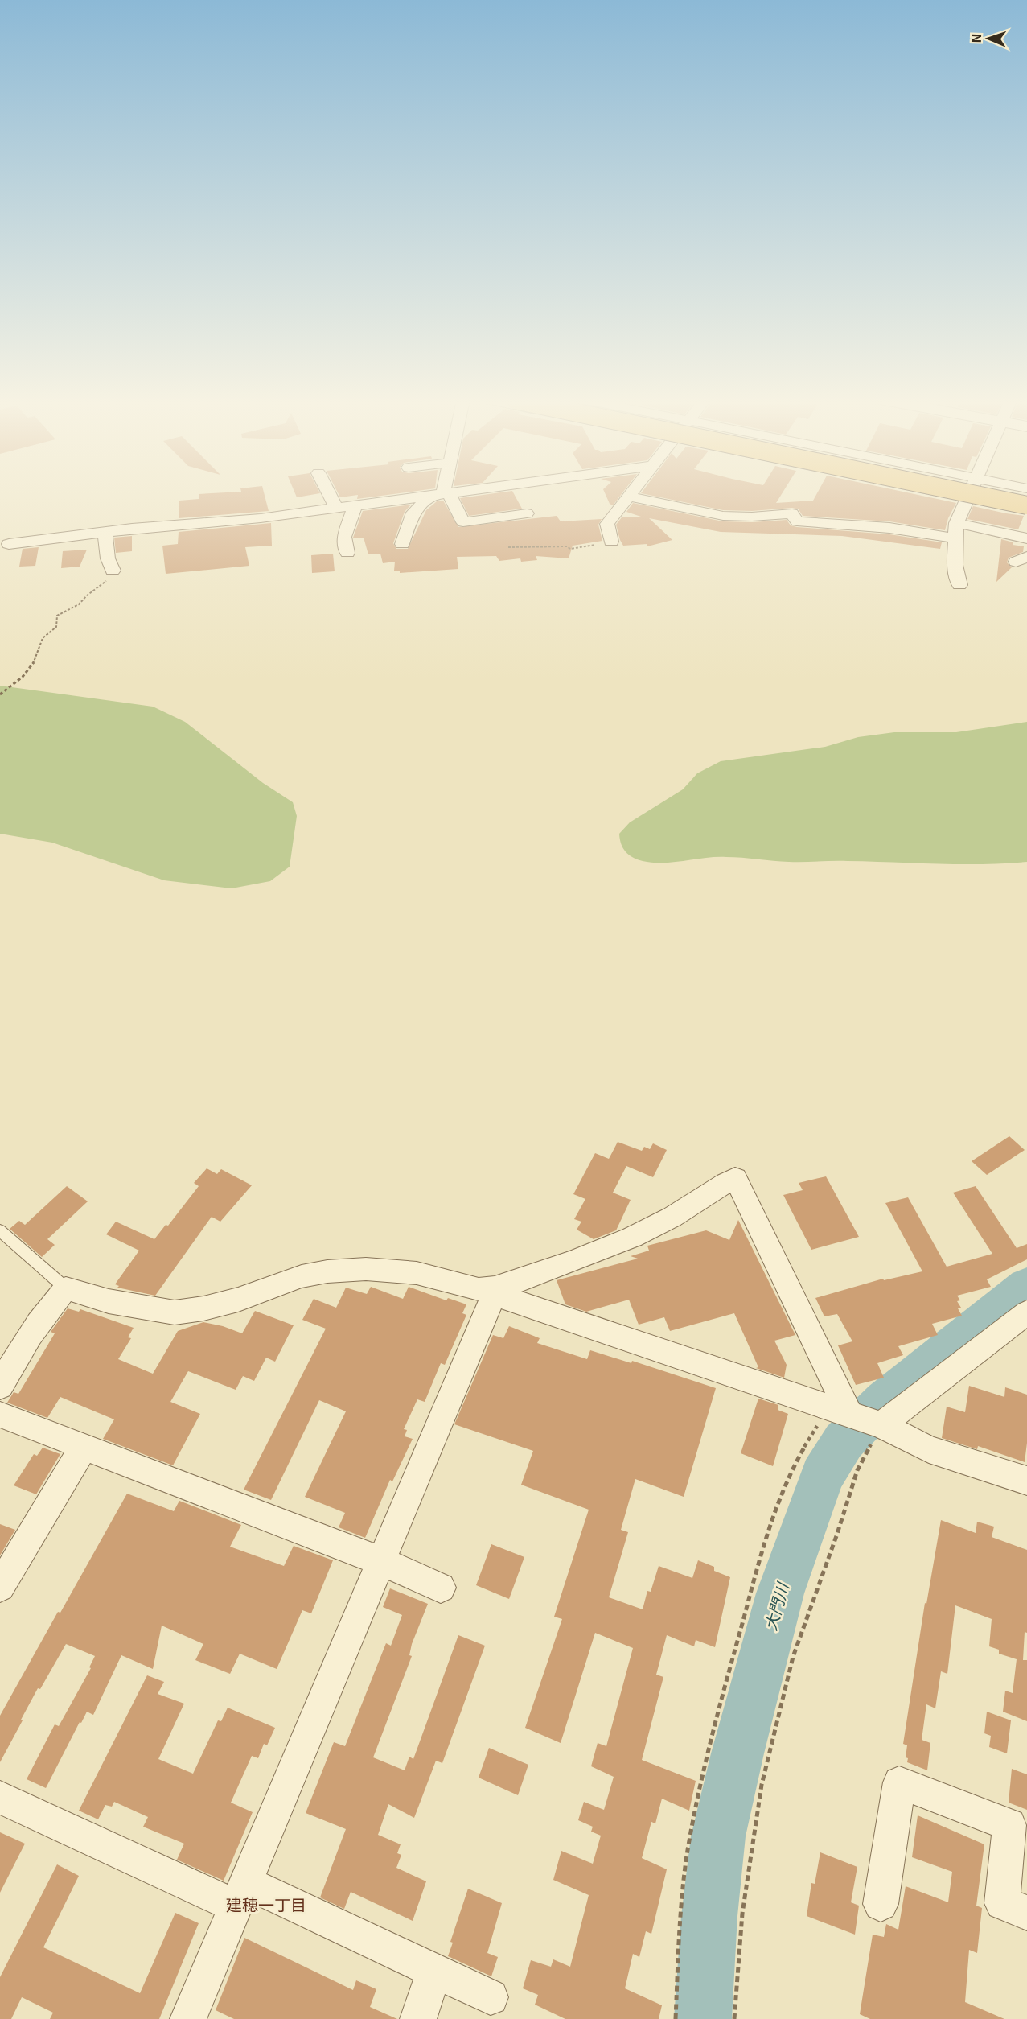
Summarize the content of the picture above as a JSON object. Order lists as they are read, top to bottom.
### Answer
{
  "districts": ["建穂一丁目"],
  "water": ["大門川"],
  "north": "left"
}
